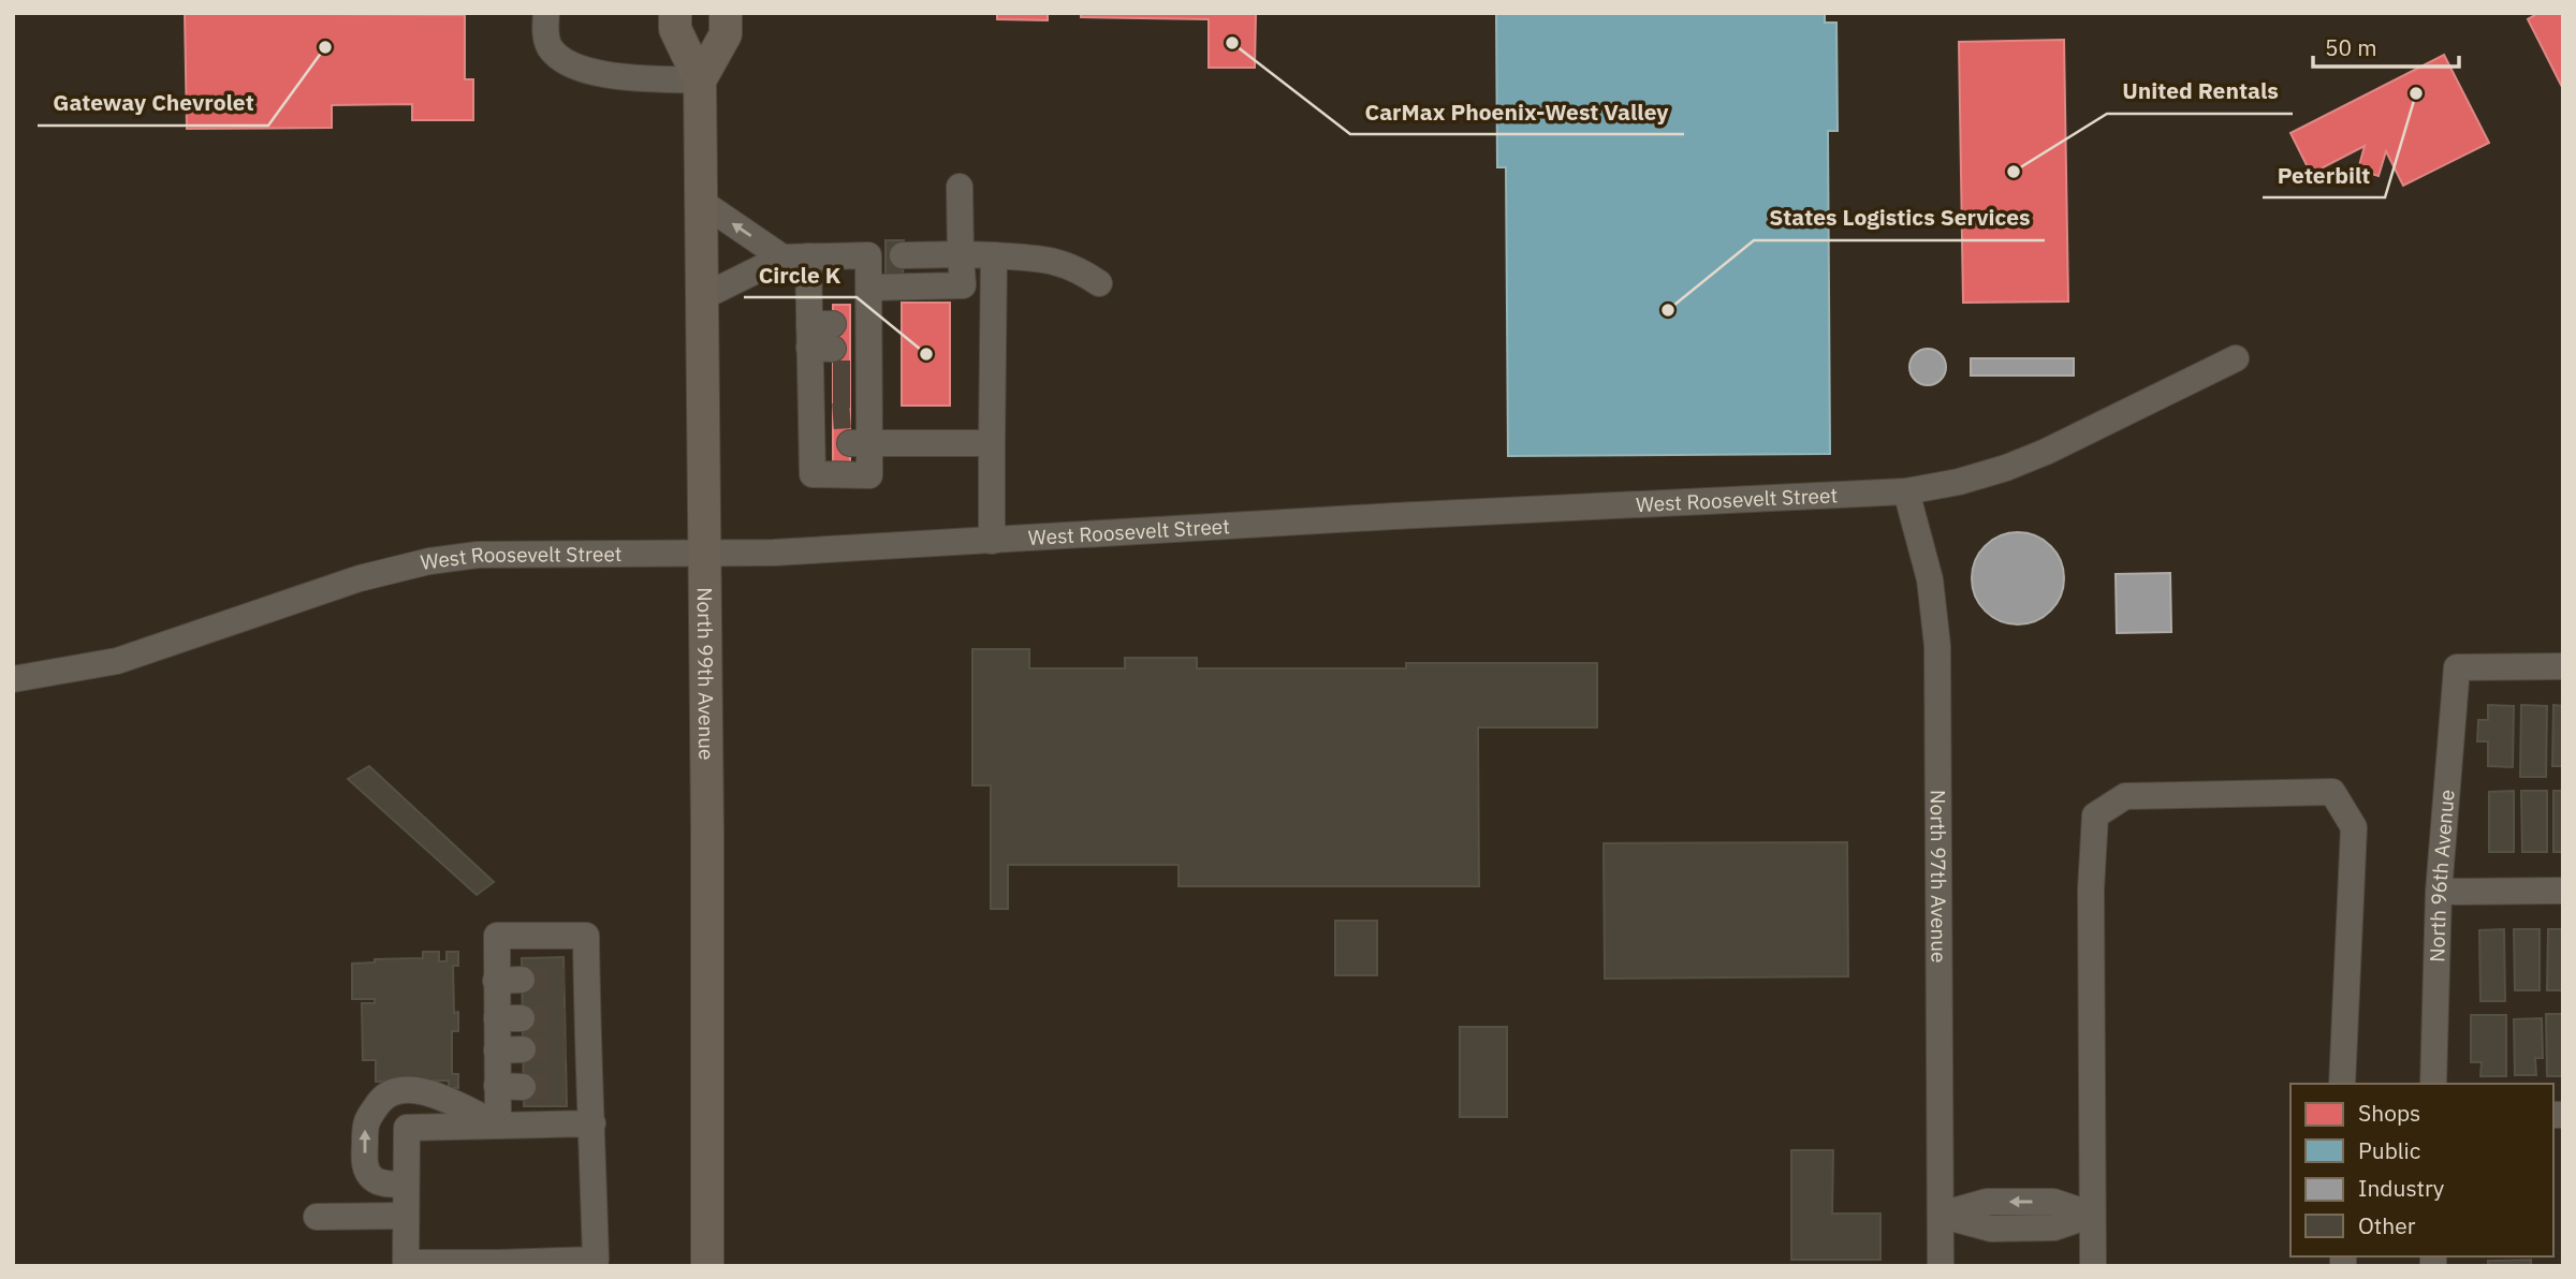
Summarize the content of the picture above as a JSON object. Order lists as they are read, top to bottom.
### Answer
{
  "streets": {
    "main road": ["North 99th Avenue"],
    "street": ["West Roosevelt Street", "North 97th Avenue", "North 96th Avenue"]
  },
  "crossings": [
    ["West Roosevelt Street", "North 99th Avenue"],
    ["West Roosevelt Street", "North 97th Avenue"]
  ],
  "places": [
    "CarMax Phoenix-West Valley",
    "Gateway Chevrolet",
    "Peterbilt",
    "United Rentals",
    "States Logistics Services",
    "Circle K"
  ],
  "legend": [
    "Shops",
    "Public",
    "Industry",
    "Other"
  ],
  "scale_bar": "50 m"
}
